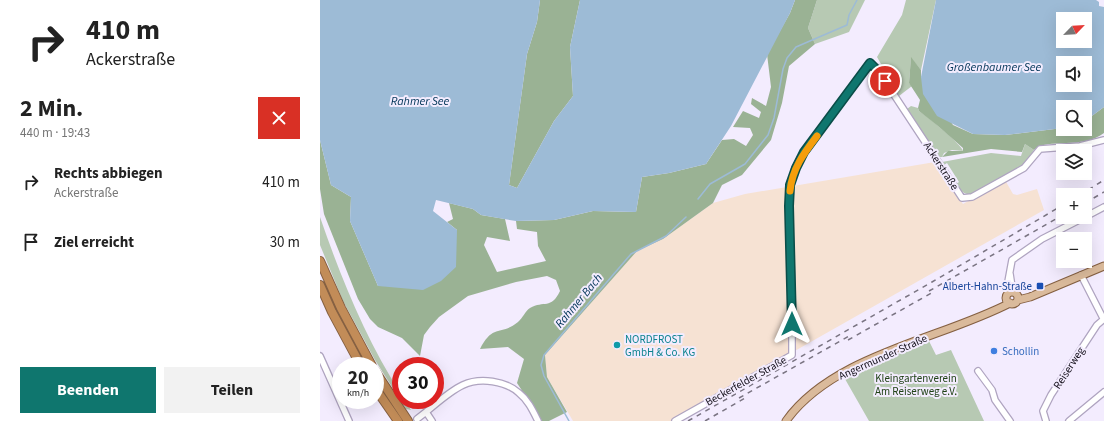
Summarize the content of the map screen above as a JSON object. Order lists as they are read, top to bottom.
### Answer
{
  "streets": {
    "main road": ["Angermunder Straße"],
    "street": ["Ackerstraße", "Reiserweg", "Beckerfelder Straße"]
  },
  "crossings": [
    ["Ackerstraße", "Beckerfelder Straße"]
  ],
  "water": ["Großenbaumer See", "Rahmer See", "Rahmer Bach"],
  "parks": ["Kleingartenverein Am Reiserweg e.V."],
  "places": {
    "transit": ["Albert-Hahn-Straße"],
    "other": ["NORDFROST GmbH & Co. KG", "Schollin"]
  },
  "north": "top right",
  "page": {
    "turn": ["410 m", "Ackerstraße"],
    "map_buttons": ["+", "−"],
    "heading": ["2 Min.", "440 m · 19:43"],
    "list": [
      {
        "name": "Rechts abbiegen",
        "note": "Ackerstraße",
        "value": "410 m"
      },
      {
        "name": "Ziel erreicht",
        "value": "30 m"
      }
    ],
    "speed": "20 km/h",
    "limit": "30",
    "buttons": ["Beenden", "Teilen"]
  }
}
